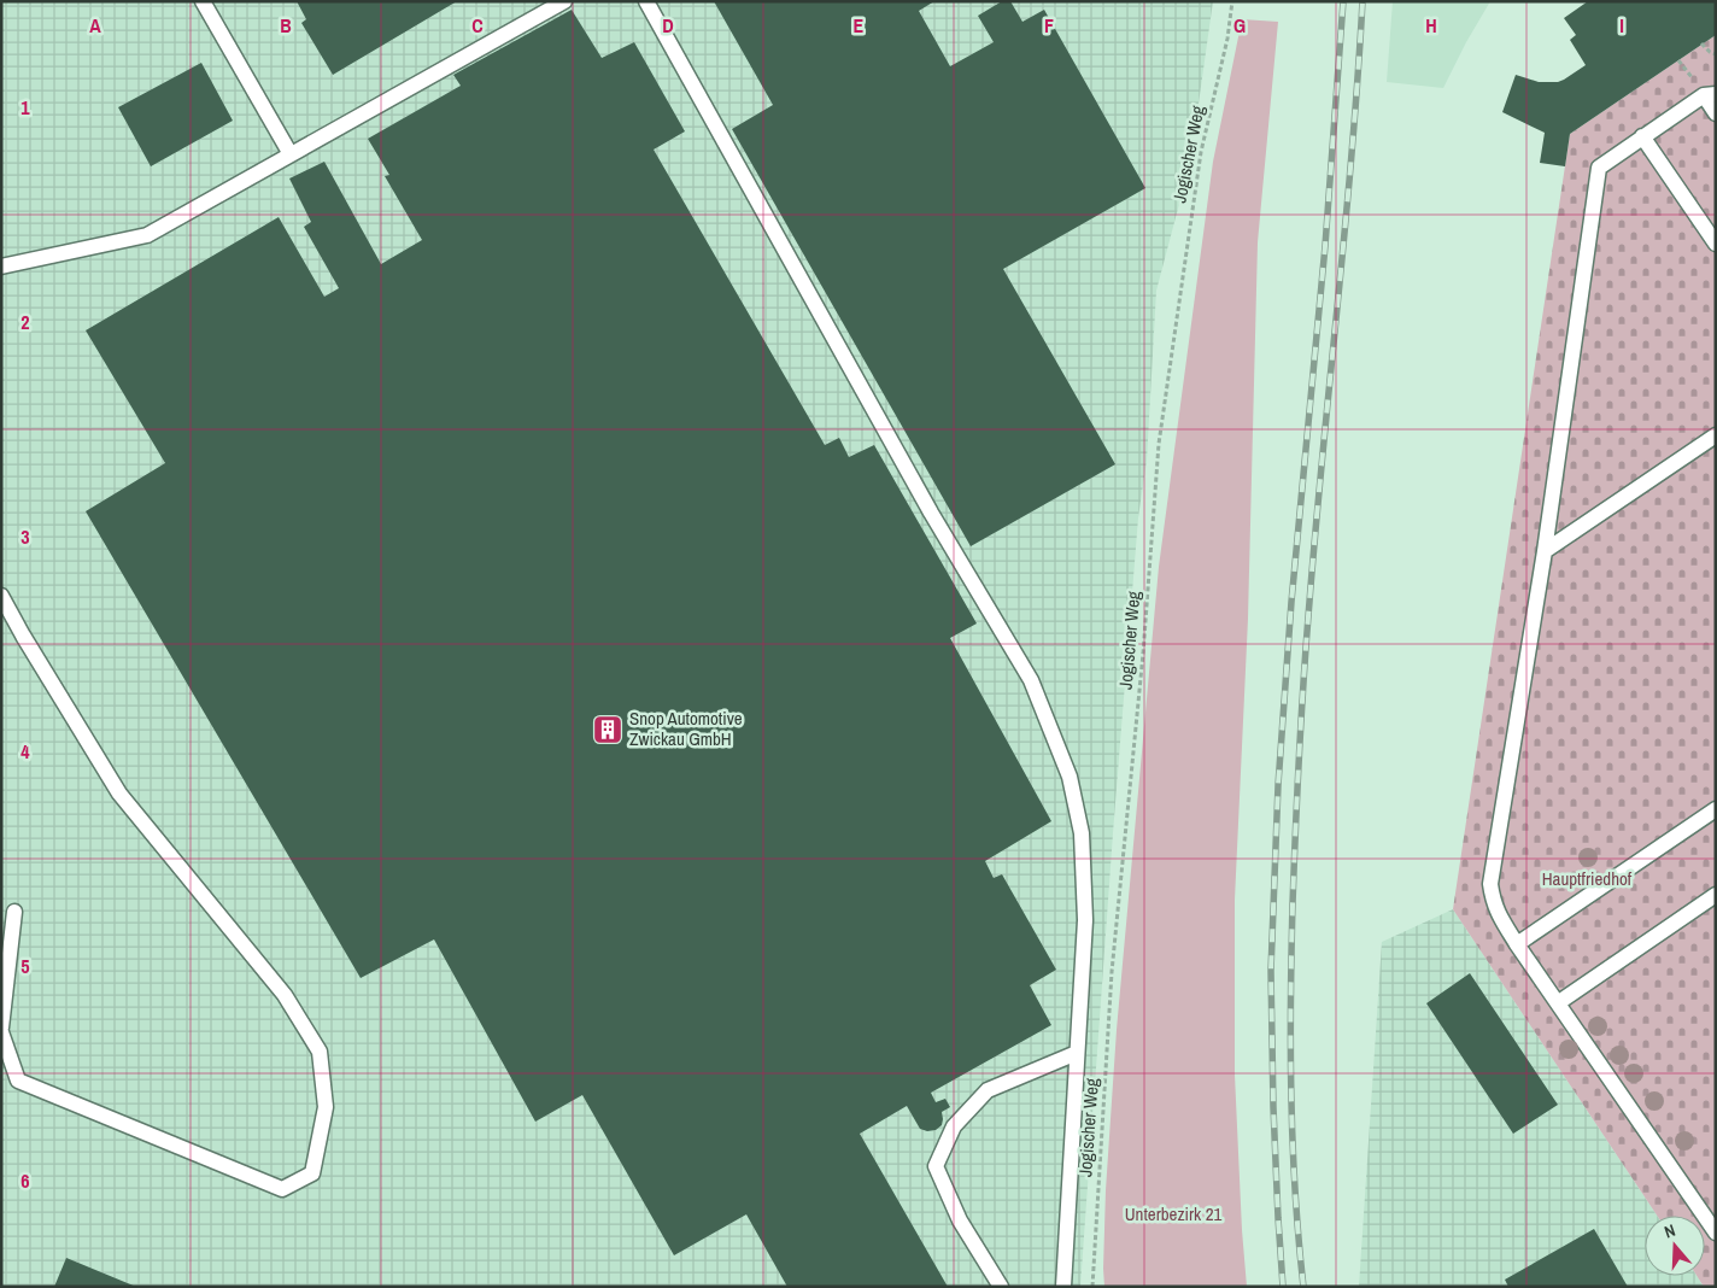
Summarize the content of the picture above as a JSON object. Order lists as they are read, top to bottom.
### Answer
{
  "streets": {
    "path": ["Jogischer Weg"]
  },
  "parks": ["Hauptfriedhof", "Unterbezirk 21"],
  "places": {
    "building": ["Snop Automotive Zwickau GmbH"]
  },
  "north": "top",
  "grid": {
    "columns": [
      "A",
      "B",
      "C",
      "D",
      "E",
      "F",
      "G",
      "H",
      "I"
    ],
    "rows": [
      "1",
      "2",
      "3",
      "4",
      "5",
      "6"
    ]
  }
}
